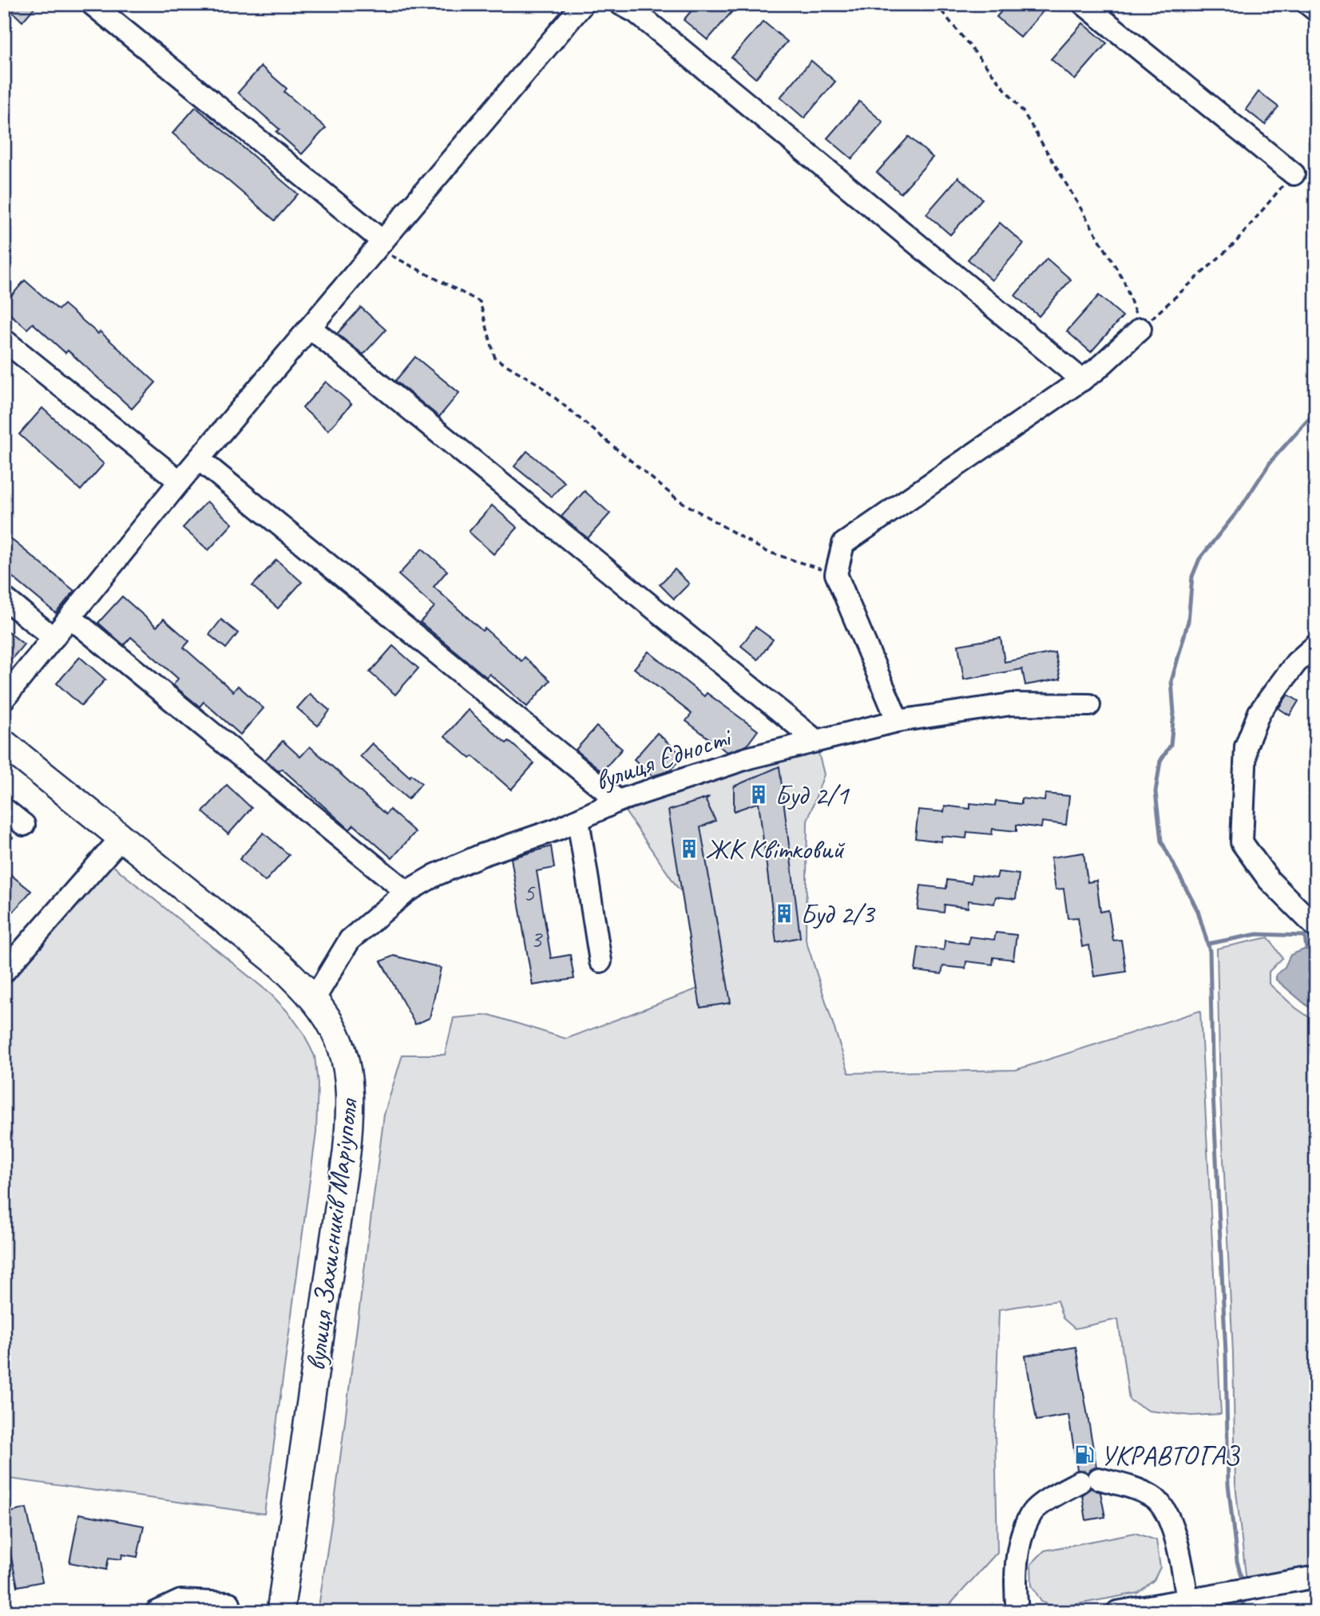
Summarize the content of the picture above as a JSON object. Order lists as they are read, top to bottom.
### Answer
{
  "streets": {
    "main road": ["вулиця Захисників Маріуполя"],
    "street": ["вулиця Єдності"]
  },
  "crossings": [
    ["вулиця Єдності", "вулиця Захисників Маріуполя"]
  ],
  "places": {
    "building": ["Буд 2/1", "ЖК Квітковий", "Буд 2/3"],
    "fuel station": ["УКРАВТОГАЗ"]
  },
  "house_numbers": ["5", "3"]
}
